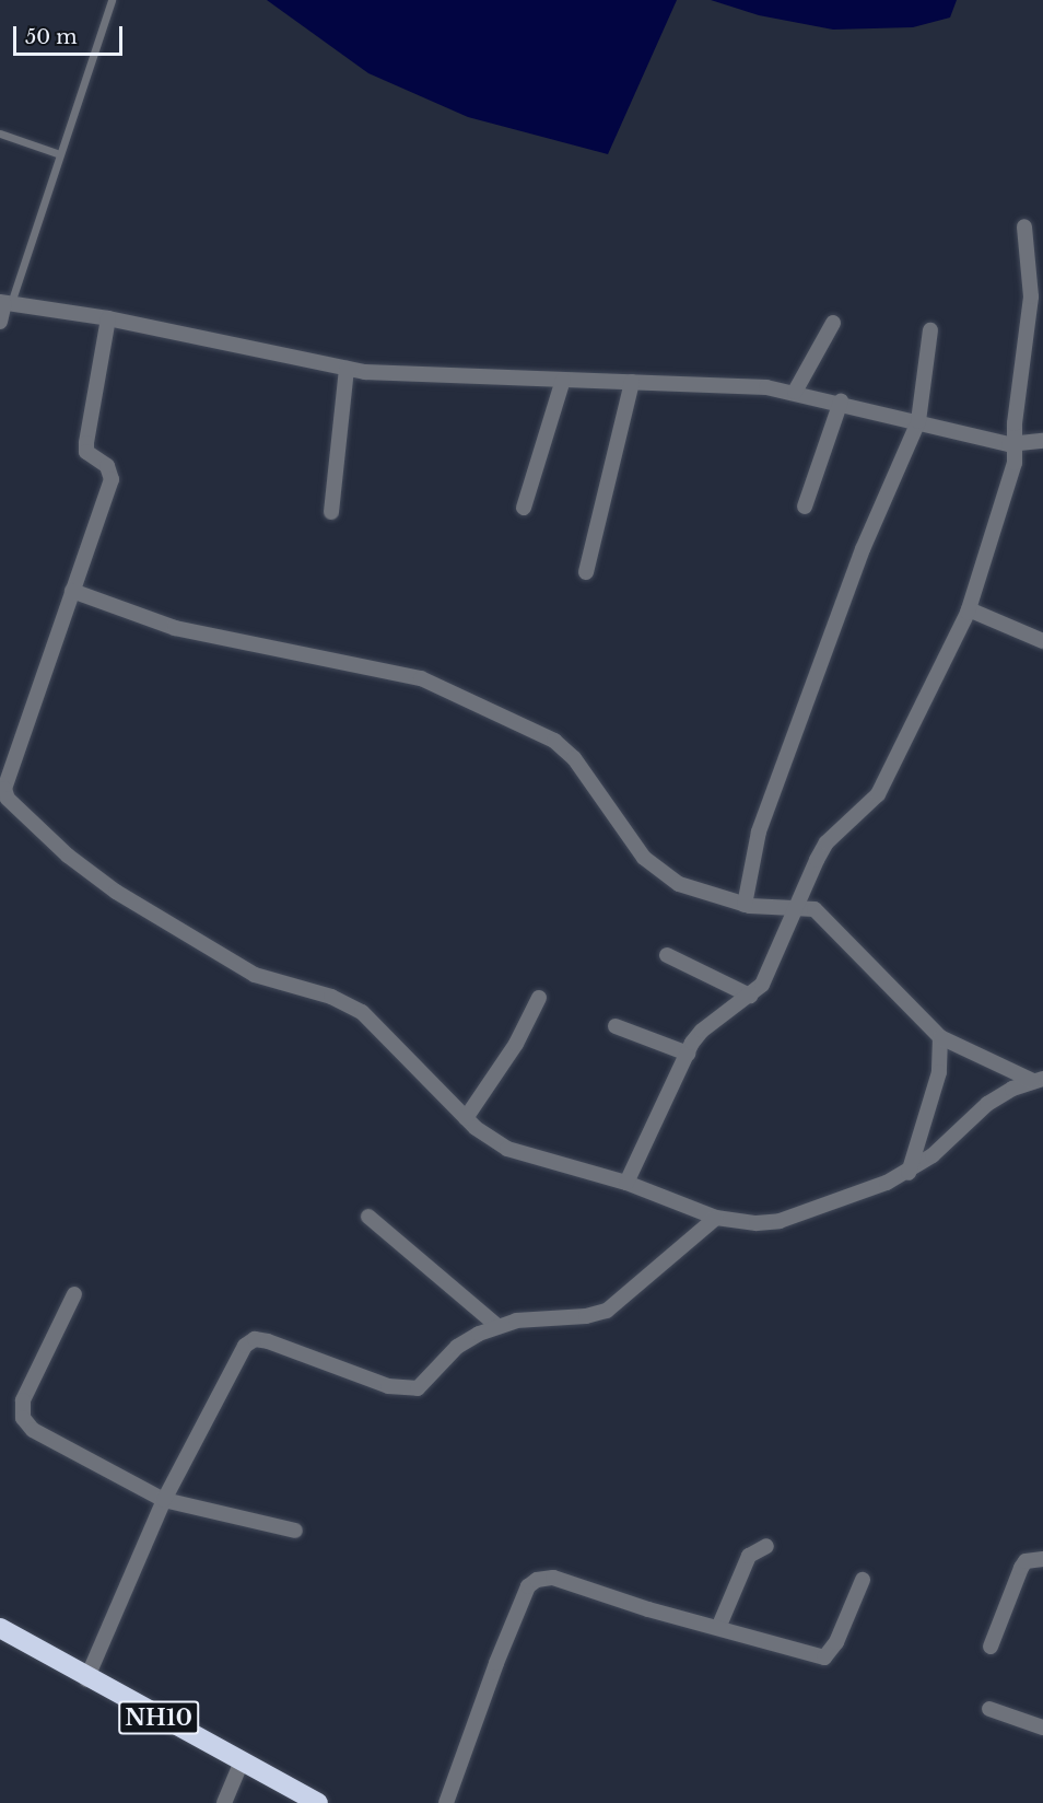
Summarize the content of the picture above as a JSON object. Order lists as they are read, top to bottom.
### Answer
{
  "streets": {
    "highway": ["NH10"]
  },
  "scale_bar": "50 m"
}
